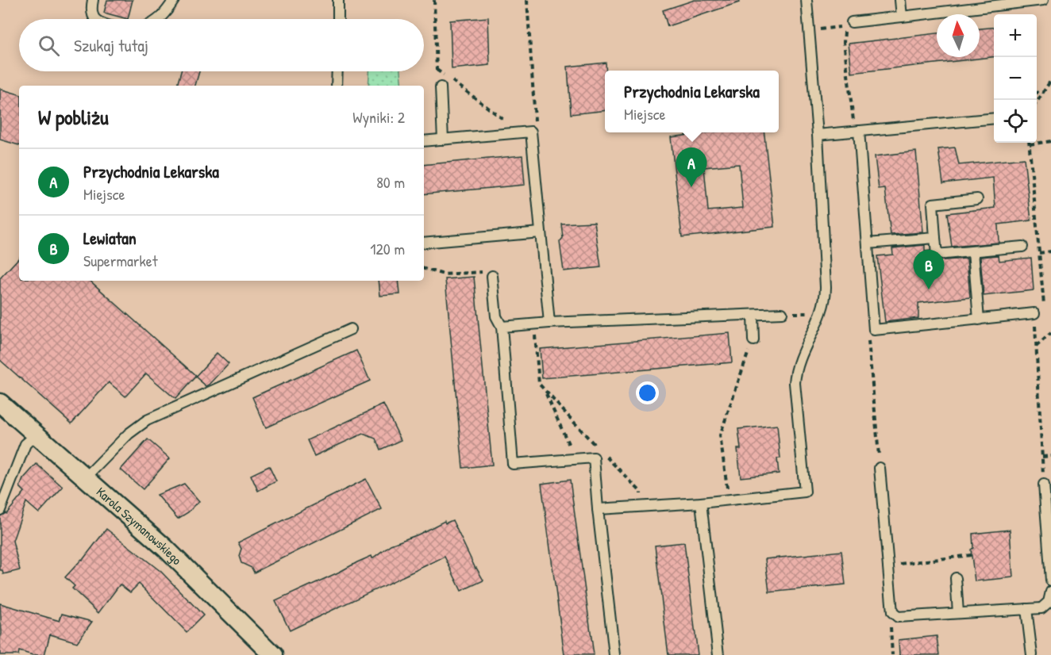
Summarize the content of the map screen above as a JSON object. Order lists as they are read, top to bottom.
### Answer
{
  "streets": {
    "street": ["Karola Szymanowskiego"]
  },
  "north": "top",
  "page": {
    "map_buttons": ["+", "−"],
    "search": "Szukaj tutaj",
    "popup": ["Przychodnia Lekarska", "Miejsce"],
    "heading": ["W pobliżu", "Wyniki: 2"],
    "pins": ["A", "B"],
    "list": [
      {
        "mark": "A",
        "name": "Przychodnia Lekarska",
        "note": "Miejsce",
        "value": "80 m"
      },
      {
        "mark": "B",
        "name": "Lewiatan",
        "note": "Supermarket",
        "value": "120 m"
      }
    ]
  }
}
